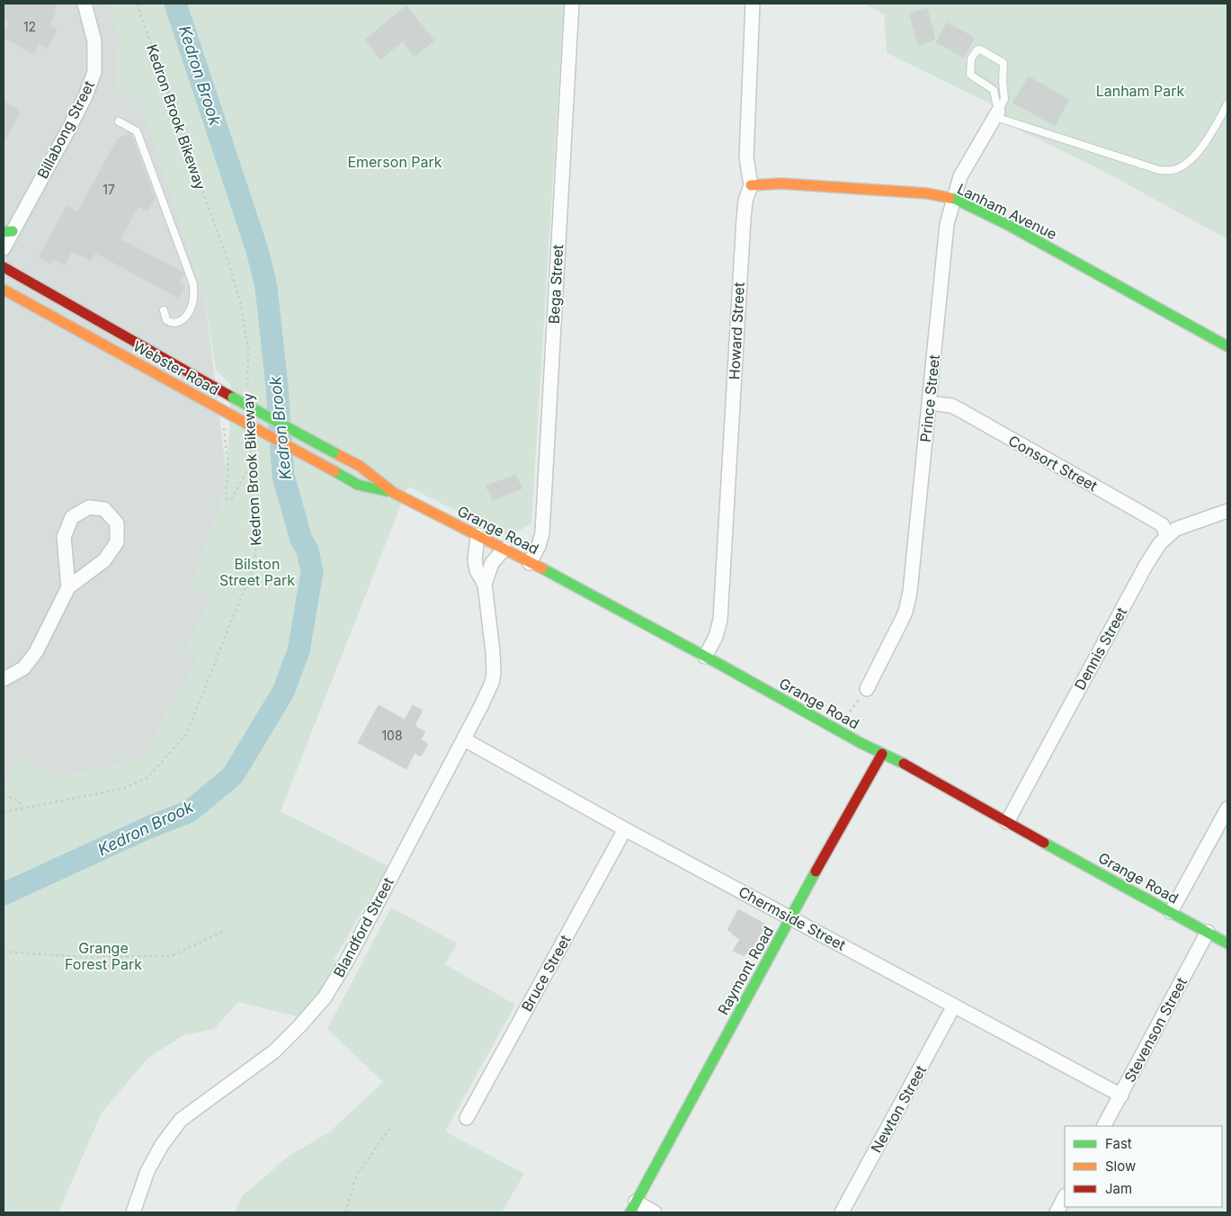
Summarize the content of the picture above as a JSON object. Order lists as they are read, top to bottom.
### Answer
{
  "streets": {
    "main road": [
      "Lanham Avenue",
      "Webster Road",
      "Grange Road",
      "Raymont Road"
    ],
    "street": [
      "Billabong Street",
      "Bega Street",
      "Howard Street",
      "Prince Street",
      "Consort Street",
      "Dennis Street",
      "Chermside Street",
      "Blandford Street",
      "Bruce Street",
      "Stevenson Street",
      "Newton Street"
    ],
    "path": ["Kedron Brook Bikeway"]
  },
  "crossings": [
    ["Lanham Avenue", "Howard Street"],
    ["Lanham Avenue", "Prince Street"],
    ["Bega Street", "Grange Road"],
    ["Howard Street", "Grange Road"],
    ["Webster Road", "Grange Road"],
    ["Prince Street", "Consort Street"],
    ["Consort Street", "Dennis Street"],
    ["Grange Road", "Dennis Street"],
    ["Grange Road", "Blandford Street"],
    ["Grange Road", "Raymont Road"],
    ["Grange Road", "Stevenson Street"],
    ["Chermside Street", "Blandford Street"],
    ["Chermside Street", "Raymont Road"],
    ["Chermside Street", "Bruce Street"],
    ["Chermside Street", "Stevenson Street"],
    ["Chermside Street", "Newton Street"]
  ],
  "water": ["Kedron Brook"],
  "parks": [
    "Lanham Park",
    "Emerson Park",
    "Bilston Street Park",
    "Grange Forest Park"
  ],
  "house_numbers": ["12", "17", "108"],
  "legend": ["Fast", "Slow", "Jam"]
}
